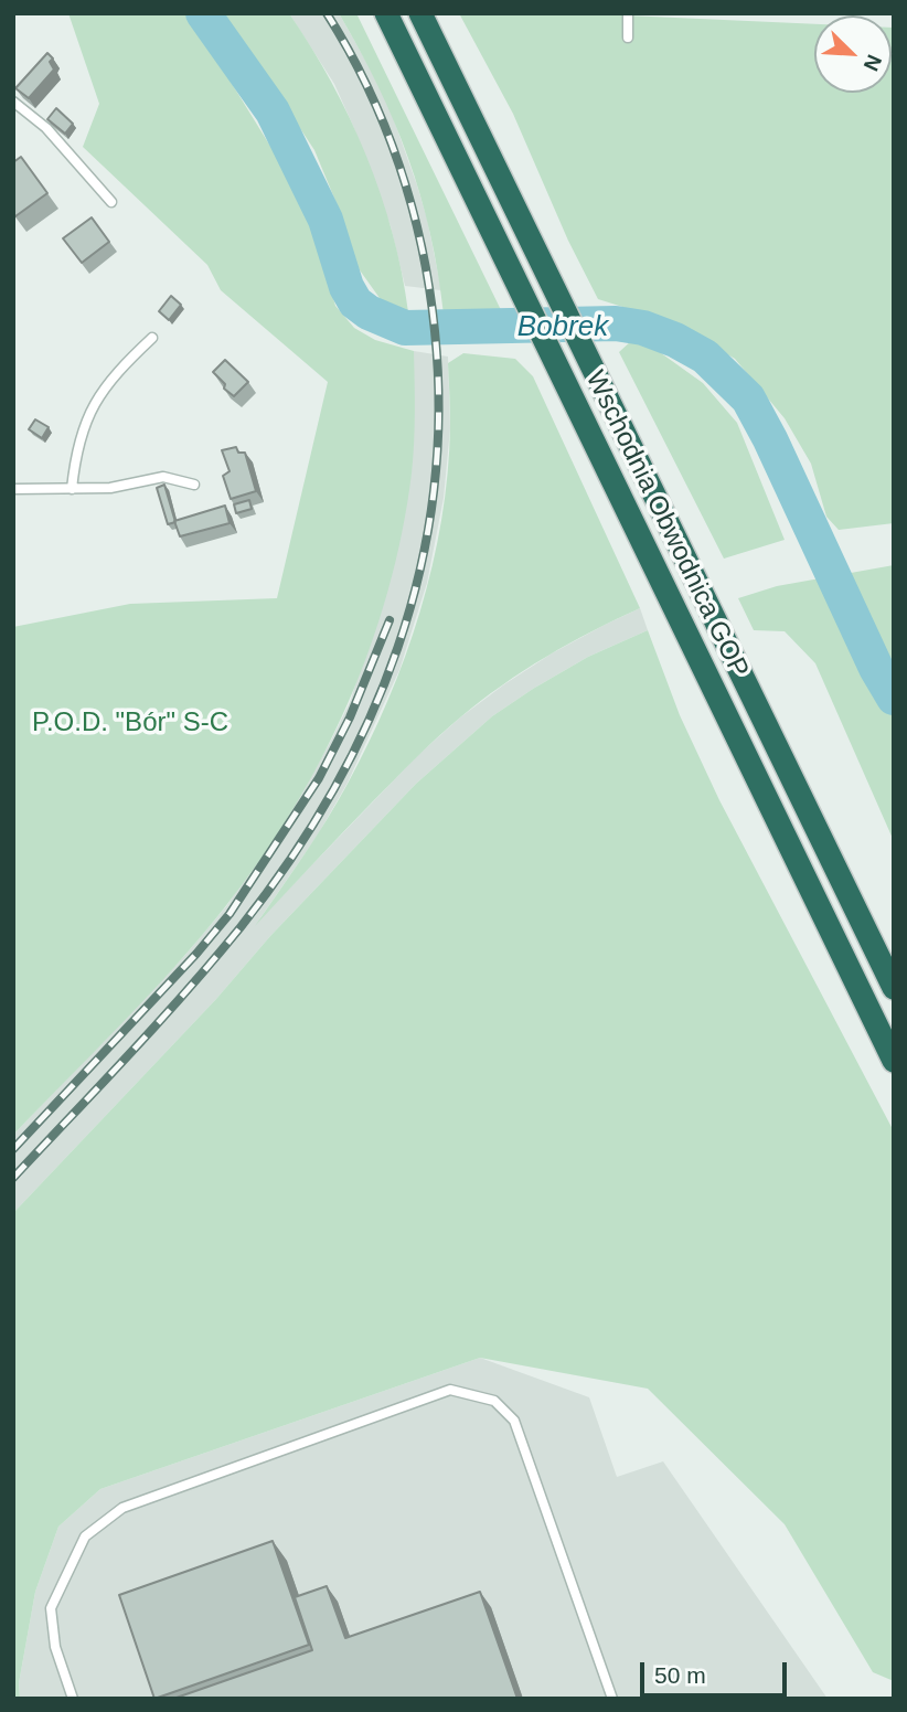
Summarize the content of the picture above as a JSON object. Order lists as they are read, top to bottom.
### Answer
{
  "streets": {
    "highway": ["Wschodnia Obwodnica GOP"]
  },
  "water": ["Bobrek"],
  "parks": ["P.O.D. \"Bór\" S-C"],
  "scale_bar": "50 m",
  "north": "bottom right"
}
